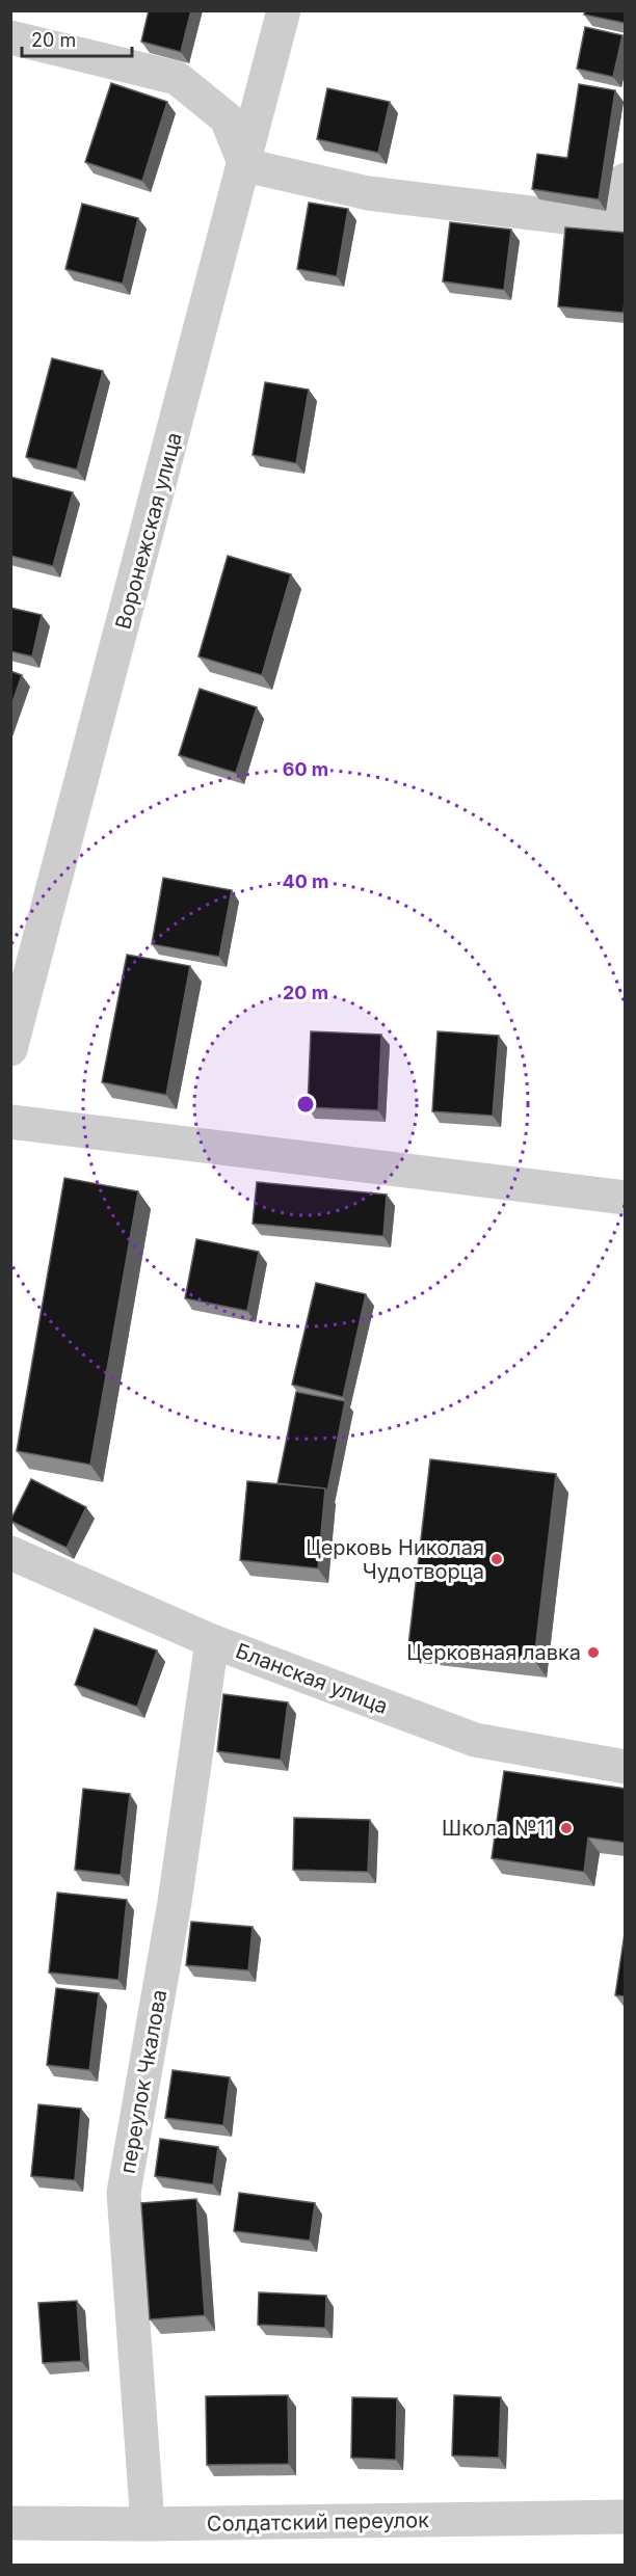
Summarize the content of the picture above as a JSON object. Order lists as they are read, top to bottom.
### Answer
{
  "streets": {
    "street": [
      "Воронежская улица",
      "Бланская улица",
      "переулок Чкалова",
      "Солдатский переулок"
    ]
  },
  "crossings": [
    ["Бланская улица", "переулок Чкалова"],
    ["переулок Чкалова", "Солдатский переулок"]
  ],
  "places": ["Церковь Николая Чудотворца", "Церковная лавка", "Школа №11"],
  "scale_bar": "20 m",
  "rings": ["60 m", "40 m", "20 m"]
}
